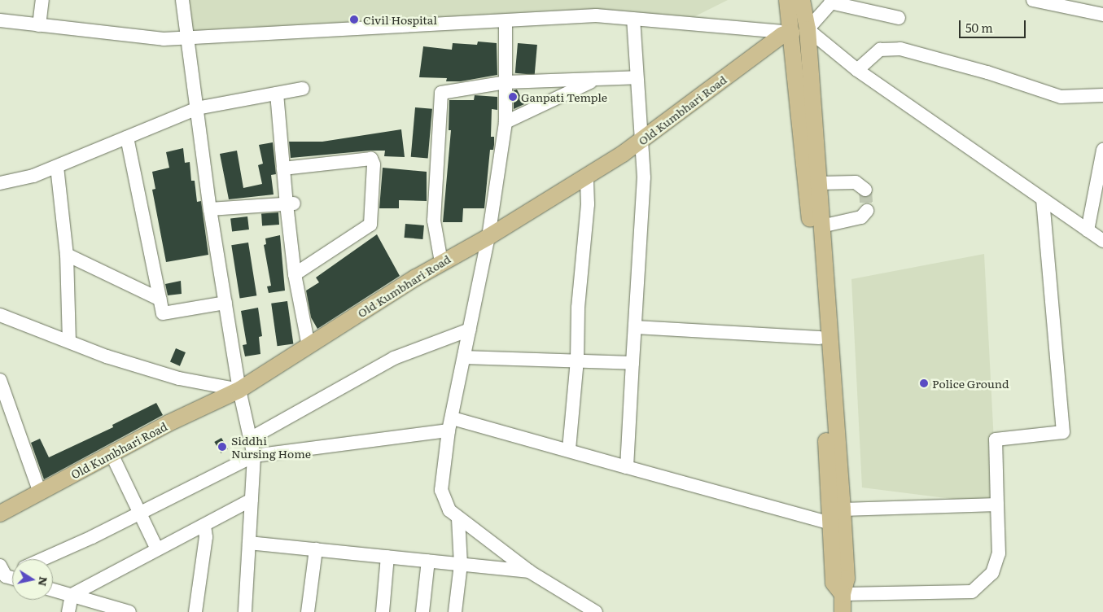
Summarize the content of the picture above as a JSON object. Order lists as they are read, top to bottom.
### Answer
{
  "streets": {
    "main road": ["Old Kumbhari Road"]
  },
  "places": [
    "Civil Hospital",
    "Ganpati Temple",
    "Police Ground",
    "Siddhi Nursing Home"
  ],
  "scale_bar": "50 m",
  "north": "right"
}
